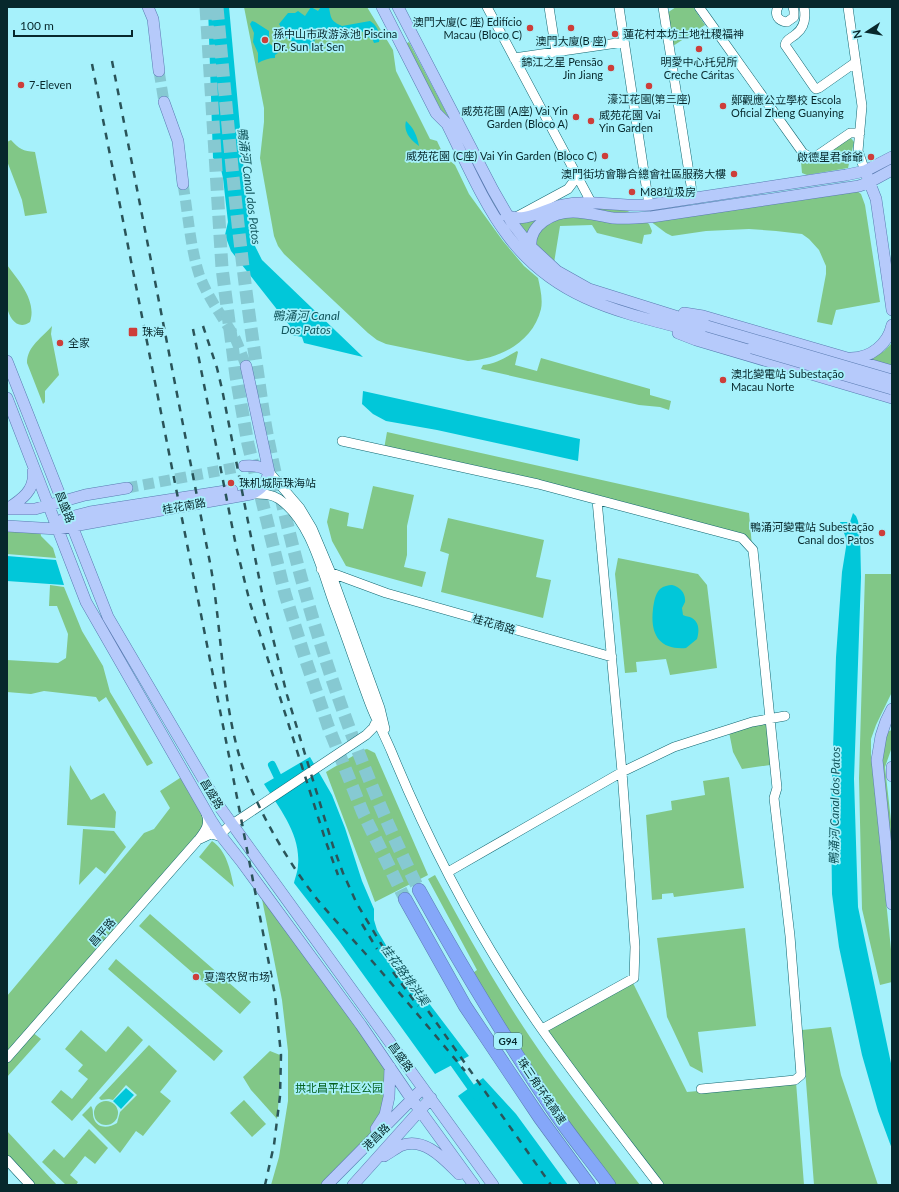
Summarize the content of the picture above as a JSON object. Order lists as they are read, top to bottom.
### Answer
{
  "streets": {
    "highway": ["G94", "珠三角环线高速"],
    "main road": ["桂花南路", "昌盛路", "港昌路"],
    "street": ["昌平路"]
  },
  "crossings": [
    ["桂花南路", "昌盛路"],
    ["昌盛路", "昌平路"],
    ["昌盛路", "港昌路"]
  ],
  "water": ["鴨涌河 Canal dos Patos", "鴨涌河 Canal Dos Patos", "桂花路排洪渠"],
  "parks": ["拱北昌平社区公园"],
  "places": {
    "other": [
      "澳門大廈(C 座) Edifício Macau (Bloco C)",
      "澳門大廈(B 座)",
      "蓮花村本坊土地社稷福神",
      "孫中山市政游泳池 Piscina Dr. Sun Iat Sen",
      "明愛中心托兒所 Creche Cáritas",
      "錦江之星 Pensão Jin Jiang",
      "7-Eleven",
      "濠江花園(第三座)",
      "鄭觀應公立學校 Escola Oficial Zheng Guanying",
      "威苑花園 (A座) Vai Yin Garden (Bloco A)",
      "威苑花園 Vai Yin Garden",
      "威苑花園 (C座) Vai Yin Garden (Bloco C)",
      "啟德星君爺爺",
      "澳門街坊會聯合總會社區服務大樓",
      "M88垃圾房",
      "全家",
      "澳北變電站 Subestação Macau Norte",
      "珠机城际珠海站",
      "鴨涌河變電站 Subestação Canal dos Patos",
      "夏湾农贸市场"
    ],
    "transit": ["珠海"]
  },
  "scale_bar": "100 m",
  "north": "left"
}
